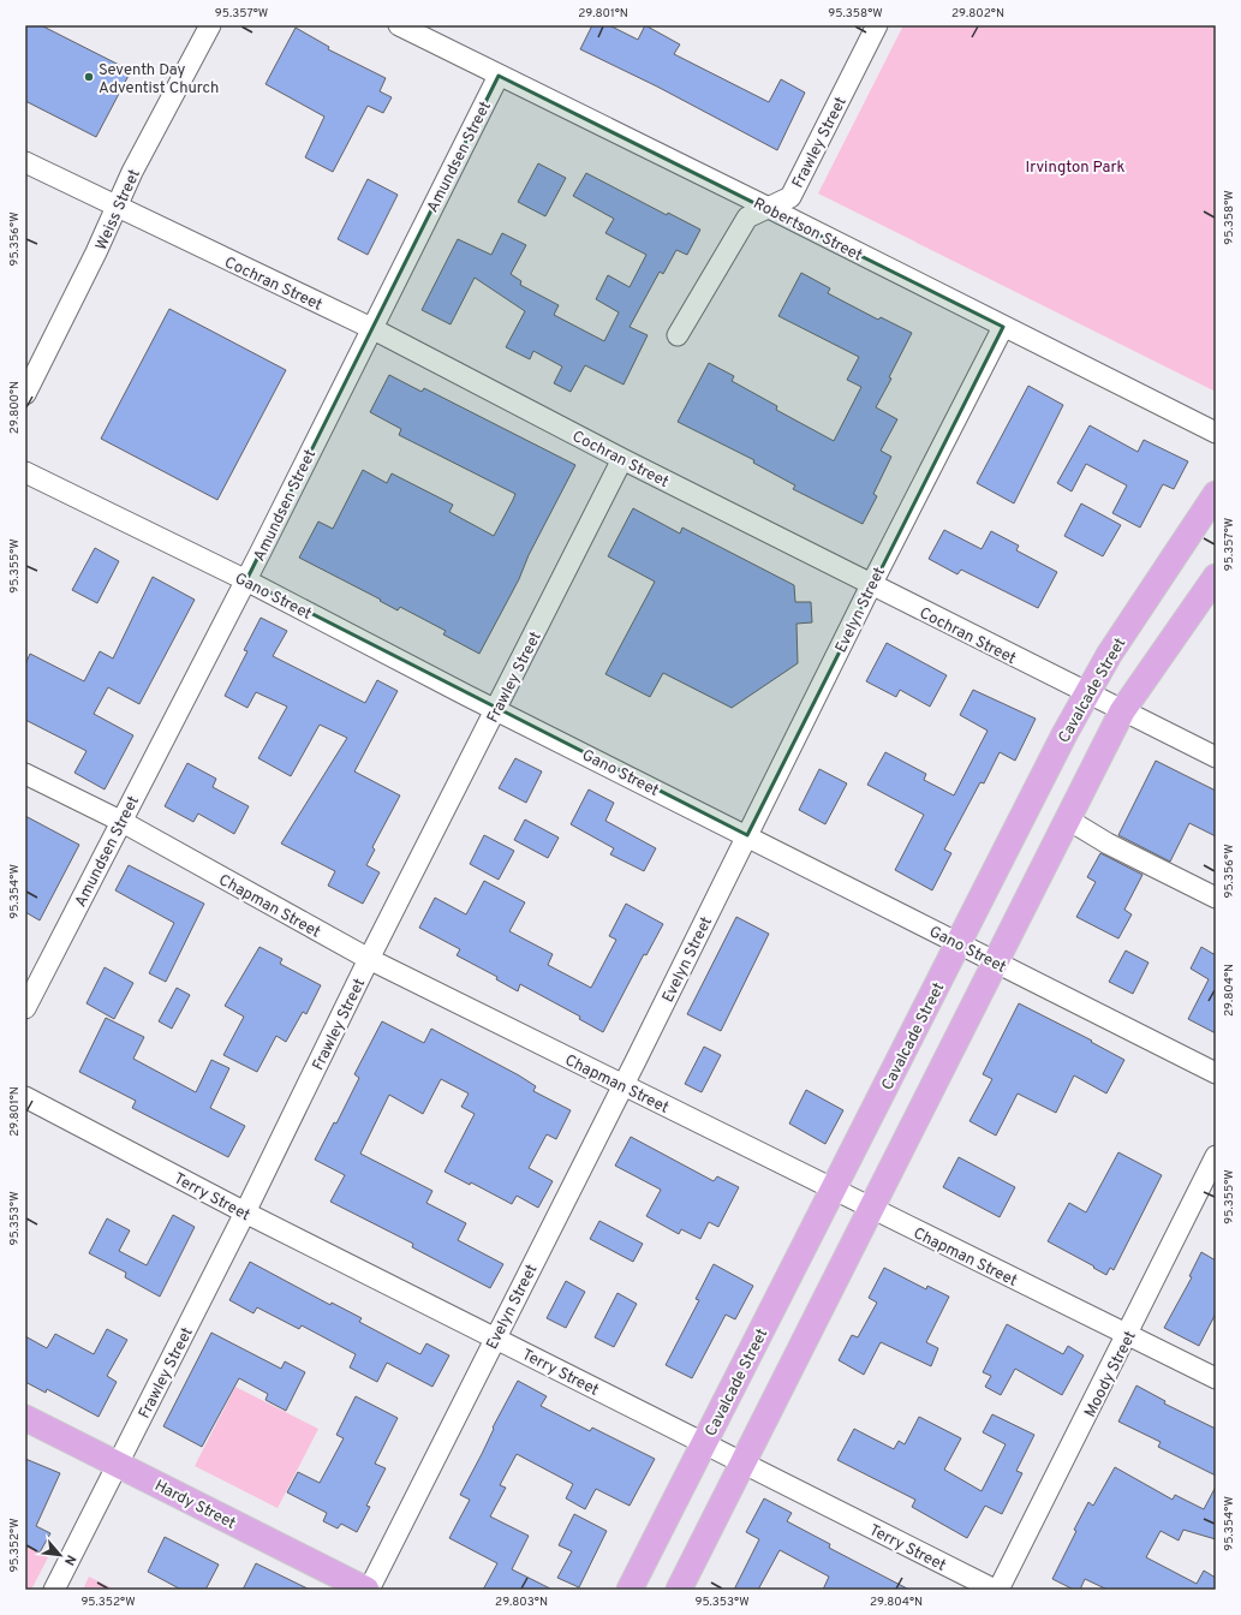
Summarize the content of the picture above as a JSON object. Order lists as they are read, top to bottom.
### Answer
{
  "streets": {
    "main road": ["Cavalcade Street", "Hardy Street"],
    "street": [
      "Frawley Street",
      "Amundsen Street",
      "Weiss Street",
      "Robertson Street",
      "Cochran Street",
      "Gano Street",
      "Evelyn Street",
      "Chapman Street",
      "Terry Street",
      "Moody Street"
    ]
  },
  "crossings": [
    ["Frawley Street", "Robertson Street"],
    ["Frawley Street", "Cochran Street"],
    ["Frawley Street", "Gano Street"],
    ["Frawley Street", "Chapman Street"],
    ["Frawley Street", "Terry Street"],
    ["Frawley Street", "Hardy Street"],
    ["Amundsen Street", "Robertson Street"],
    ["Amundsen Street", "Cochran Street"],
    ["Amundsen Street", "Gano Street"],
    ["Amundsen Street", "Chapman Street"],
    ["Weiss Street", "Cochran Street"],
    ["Robertson Street", "Evelyn Street"],
    ["Cochran Street", "Evelyn Street"],
    ["Cochran Street", "Cavalcade Street"],
    ["Gano Street", "Evelyn Street"],
    ["Gano Street", "Cavalcade Street"],
    ["Evelyn Street", "Chapman Street"],
    ["Evelyn Street", "Terry Street"],
    ["Evelyn Street", "Hardy Street"],
    ["Cavalcade Street", "Chapman Street"],
    ["Cavalcade Street", "Terry Street"],
    ["Chapman Street", "Moody Street"]
  ],
  "parks": ["Irvington Park"],
  "places": ["Seventh Day Adventist Church"],
  "north": "bottom right",
  "coordinates": [
    "95.357°W",
    "29.801°N",
    "95.358°W",
    "29.802°N",
    "95.356°W",
    "29.800°N",
    "95.355°W",
    "95.354°W",
    "29.804°N",
    "95.353°W",
    "95.352°W",
    "29.803°N"
  ]
}
